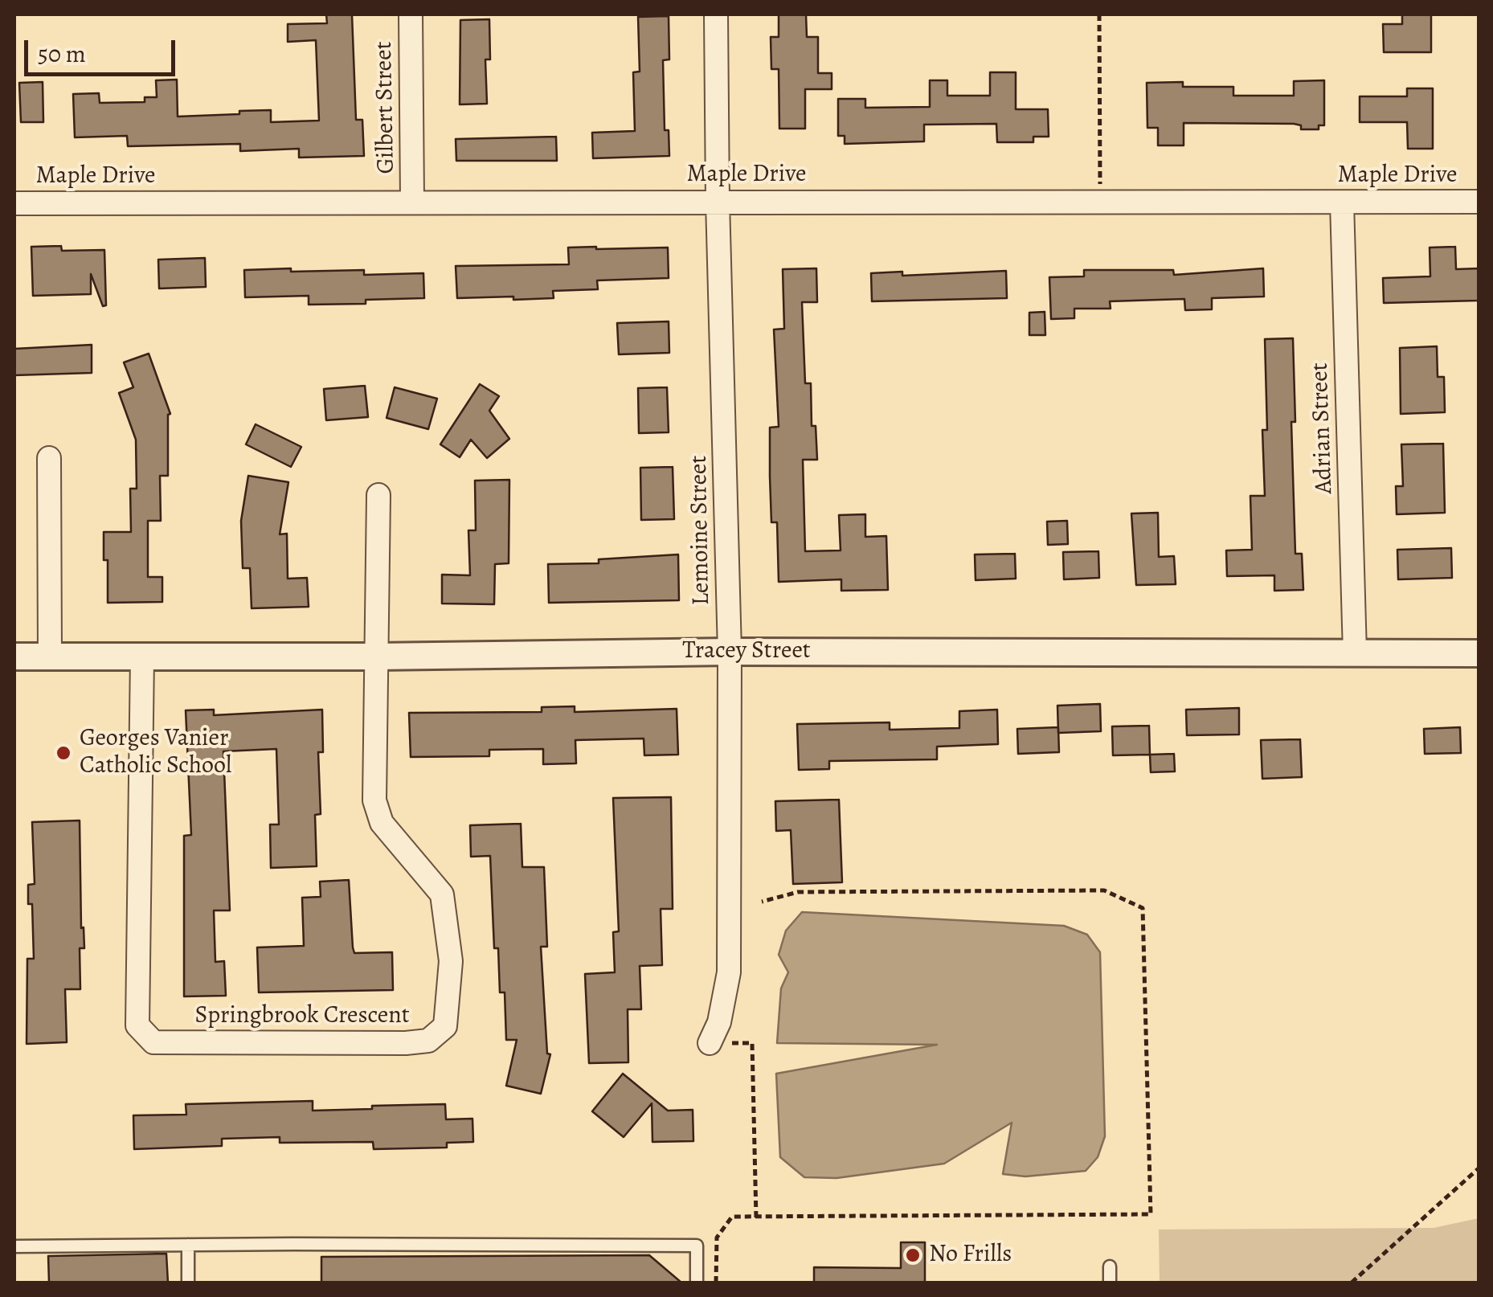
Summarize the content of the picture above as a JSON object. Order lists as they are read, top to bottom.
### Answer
{
  "streets": {
    "street": [
      "Gilbert Street",
      "Maple Drive",
      "Adrian Street",
      "Lemoine Street",
      "Tracey Street",
      "Springbrook Crescent"
    ]
  },
  "crossings": [
    ["Gilbert Street", "Maple Drive"],
    ["Maple Drive", "Adrian Street"],
    ["Maple Drive", "Lemoine Street"],
    ["Adrian Street", "Tracey Street"],
    ["Lemoine Street", "Tracey Street"],
    ["Tracey Street", "Springbrook Crescent"]
  ],
  "places": ["Georges Vanier Catholic School", "No Frills"],
  "scale_bar": "50 m"
}
